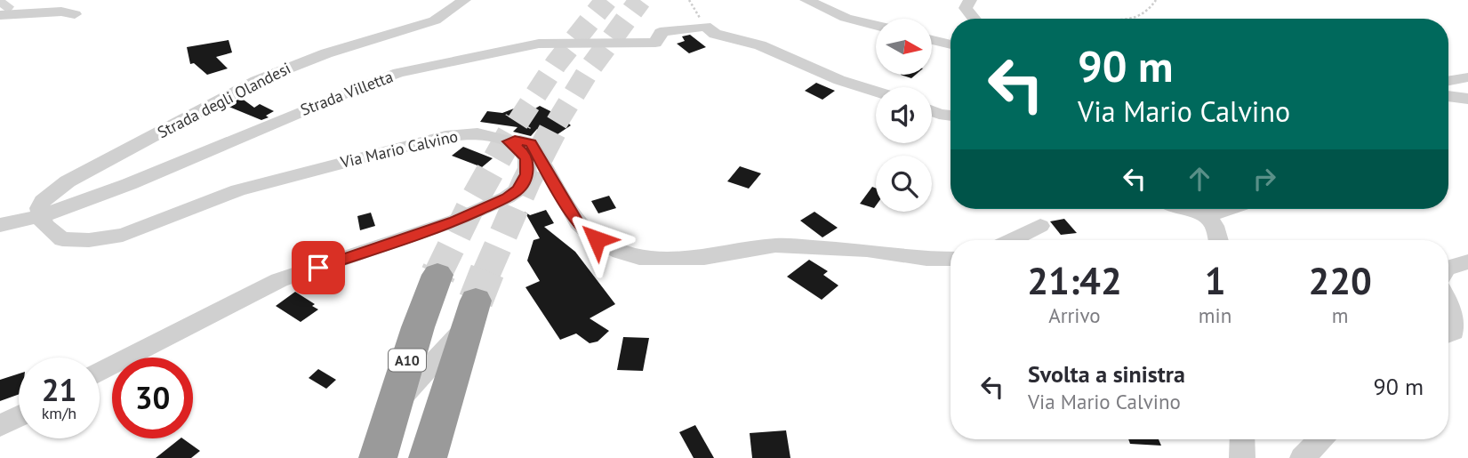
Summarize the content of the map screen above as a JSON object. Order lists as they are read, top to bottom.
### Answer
{
  "streets": {
    "highway": ["A10"],
    "street": ["Strada Villetta", "Strada degli Olandesi", "Via Mario Calvino"]
  },
  "crossings": [
    ["Strada Villetta", "Strada degli Olandesi"],
    ["Strada Villetta", "Via Mario Calvino"],
    ["Strada degli Olandesi", "Via Mario Calvino"]
  ],
  "north": "right",
  "page": {
    "turn": ["90 m", "Via Mario Calvino"],
    "eta": [
      "21:42",
      "Arrivo",
      "1",
      "min",
      "220",
      "m"
    ],
    "list": [
      {
        "name": "Svolta a sinistra",
        "note": "Via Mario Calvino",
        "value": "90 m"
      }
    ],
    "speed": "21 km/h",
    "limit": "30"
  }
}
